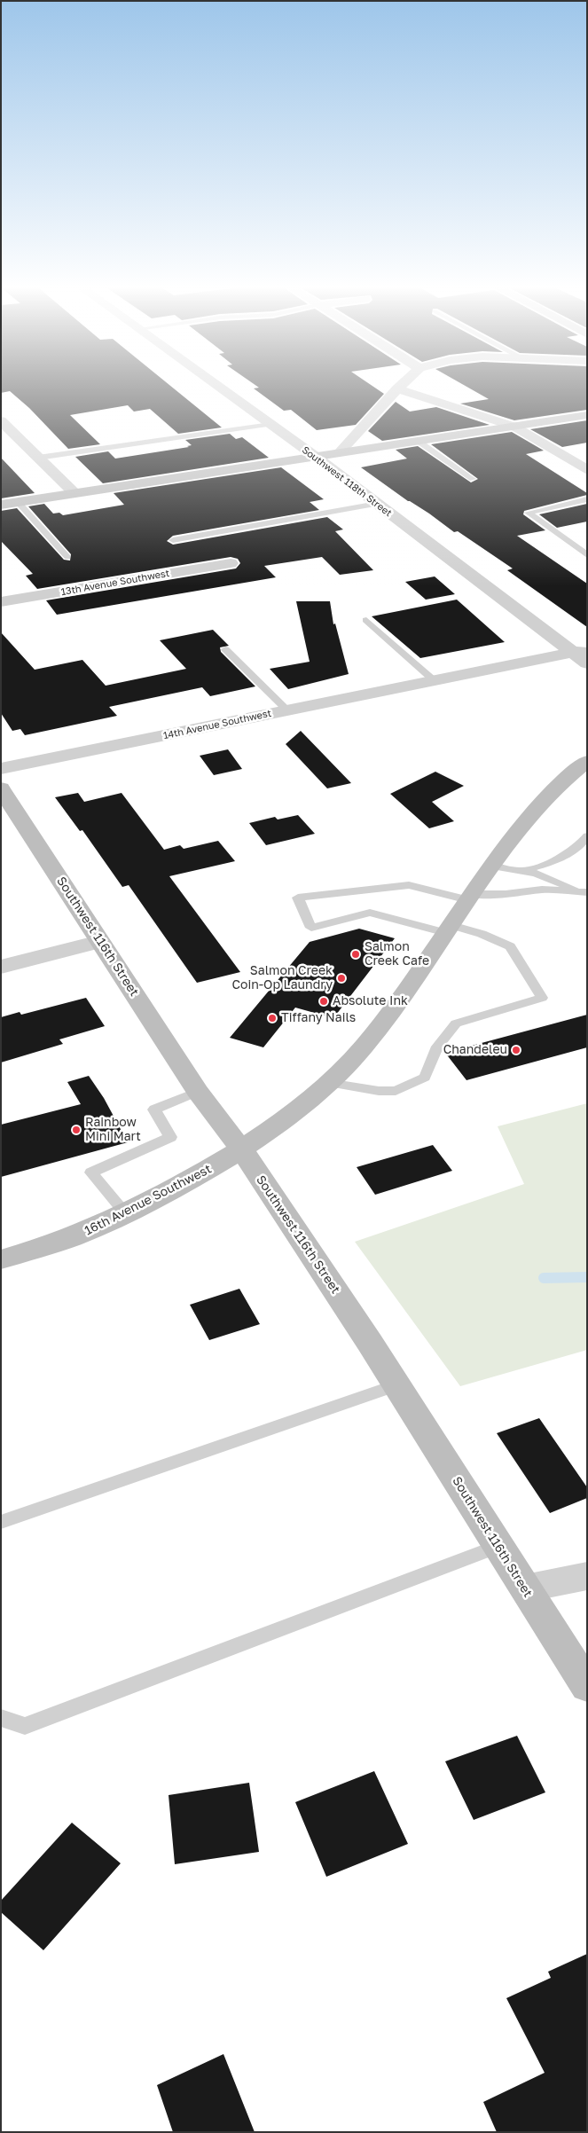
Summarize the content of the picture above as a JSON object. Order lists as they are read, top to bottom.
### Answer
{
  "streets": {
    "street": [
      "Southwest 118th Street",
      "13th Avenue Southwest",
      "14th Avenue Southwest",
      "Southwest 116th Street",
      "16th Avenue Southwest"
    ]
  },
  "crossings": [
    ["Southwest 118th Street", "14th Avenue Southwest"],
    ["Southwest 116th Street", "16th Avenue Southwest"]
  ],
  "places": [
    "Salmon Creek Cafe",
    "Salmon Creek Coin-Op Laundry",
    "Absolute Ink",
    "Tiffany Nails",
    "Chandeleu",
    "Rainbow Mini Mart"
  ]
}
